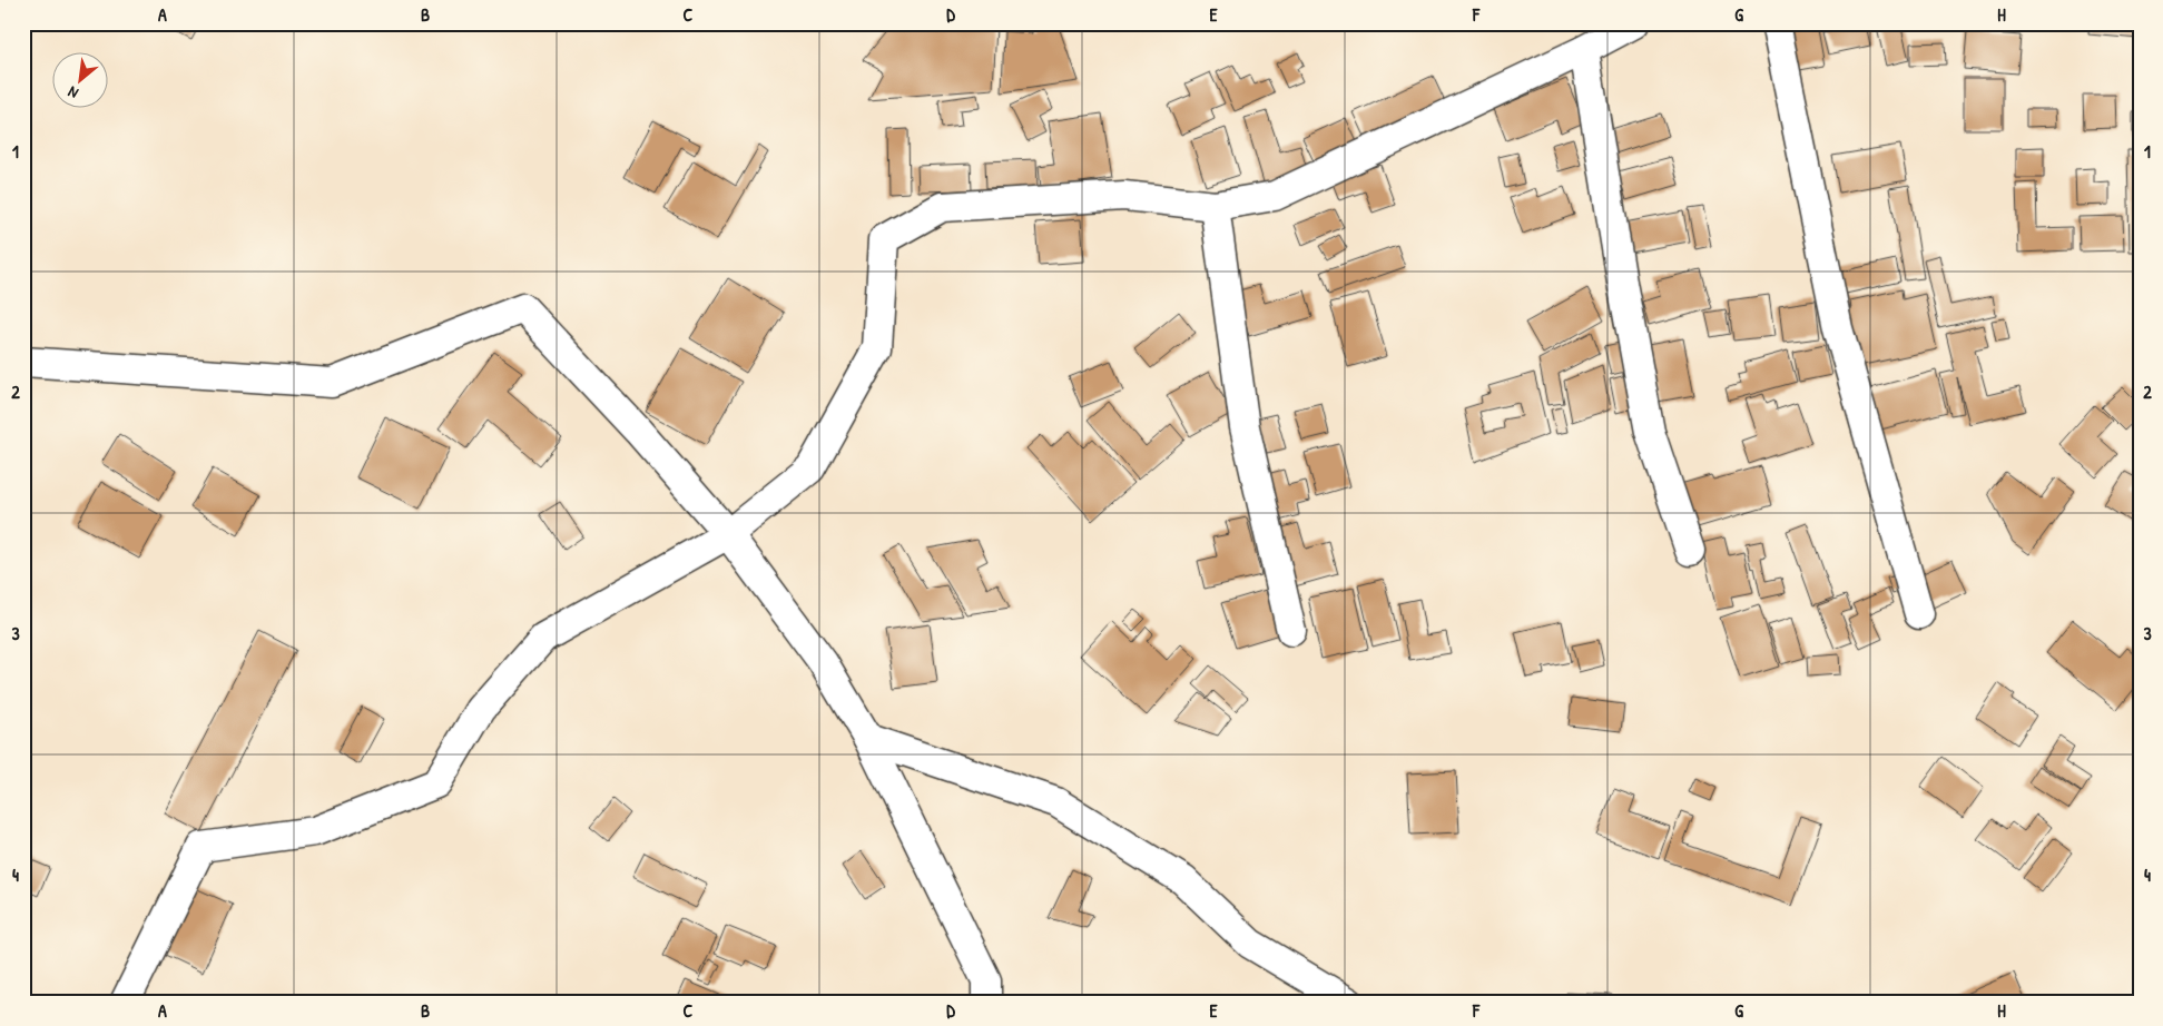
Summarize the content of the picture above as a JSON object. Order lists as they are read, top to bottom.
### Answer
{
  "north": "bottom left",
  "grid": {
    "columns": [
      "A",
      "B",
      "C",
      "D",
      "E",
      "F",
      "G",
      "H"
    ],
    "rows": [
      "1",
      "2",
      "3",
      "4"
    ]
  }
}
